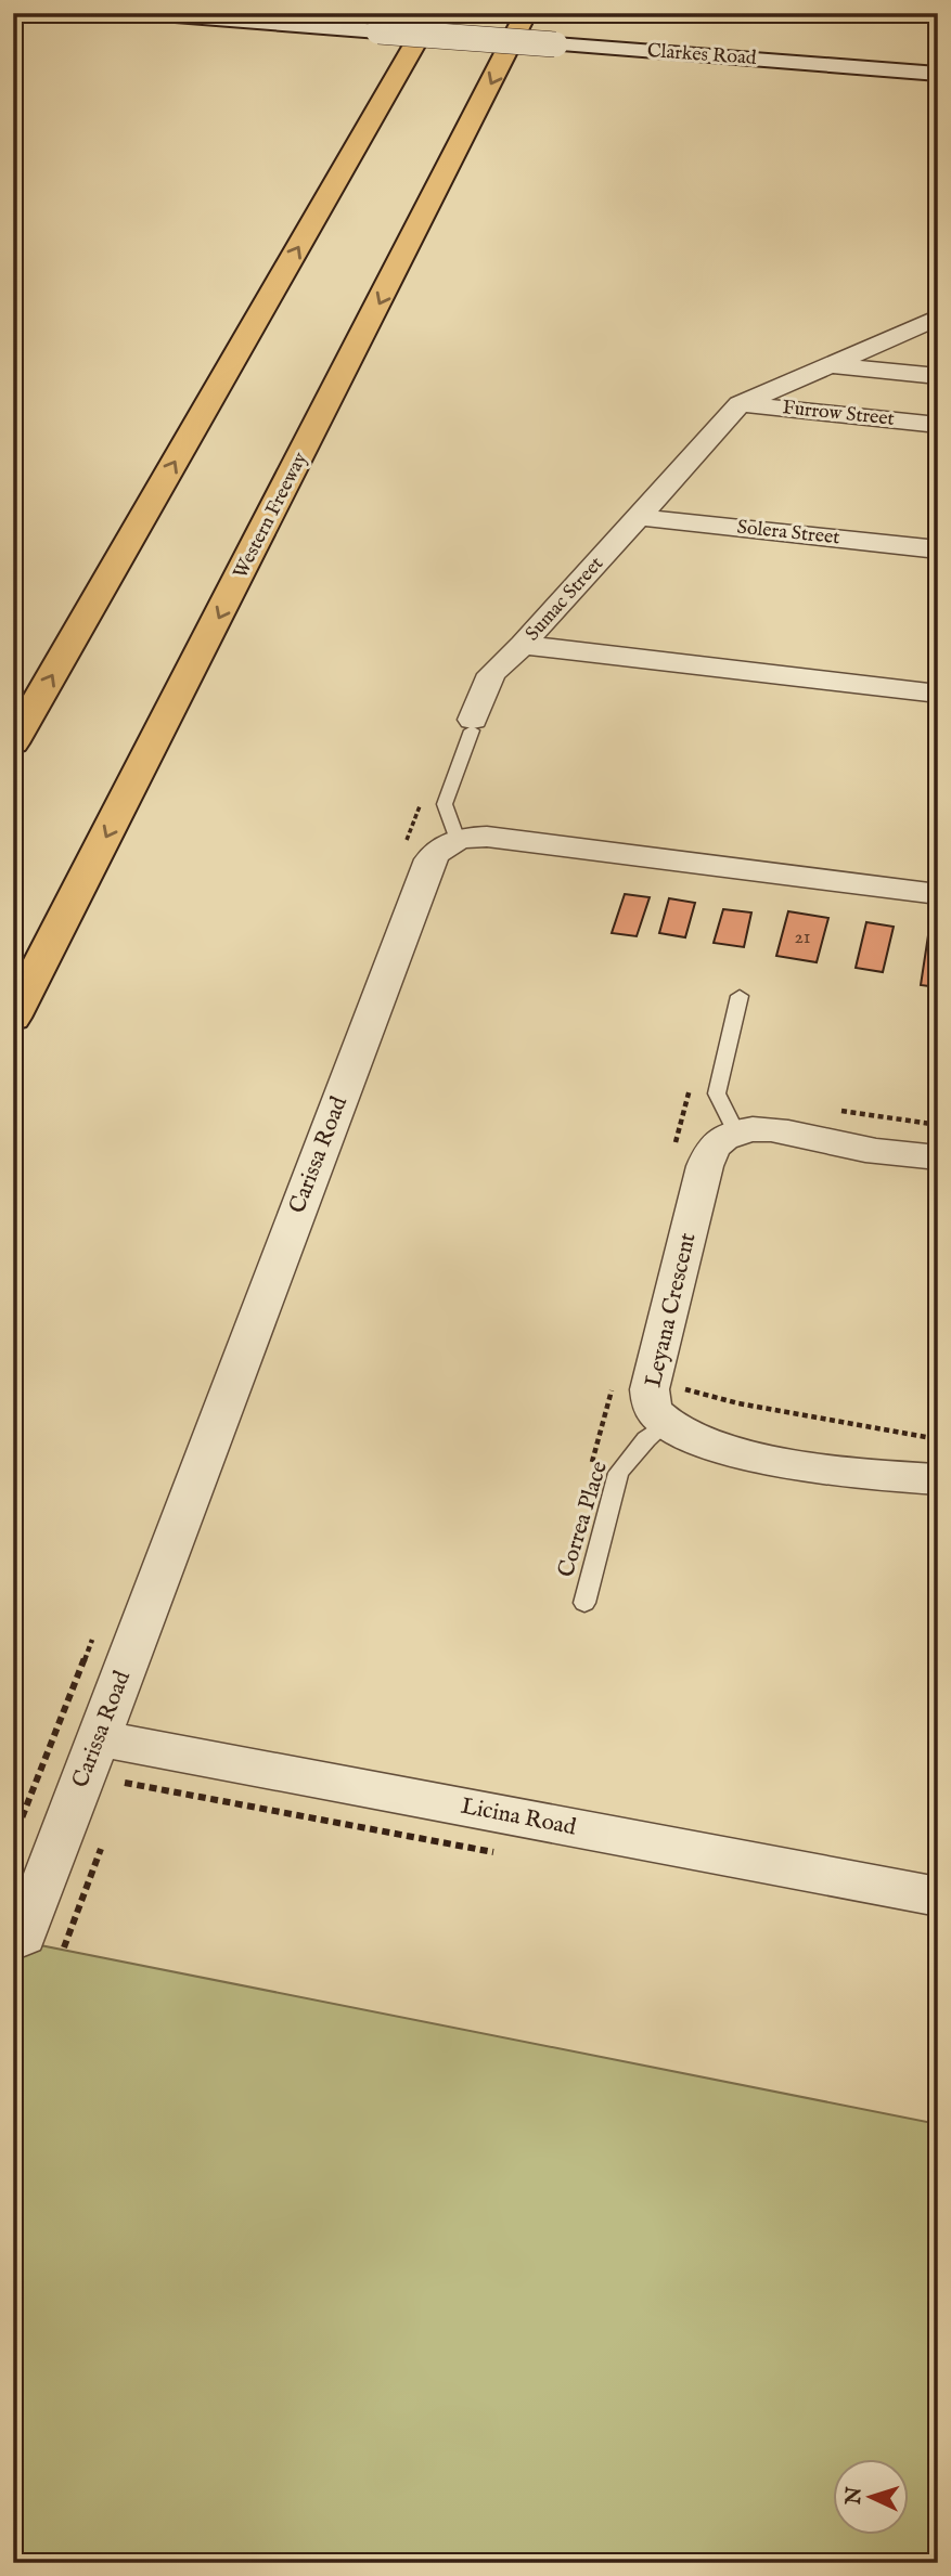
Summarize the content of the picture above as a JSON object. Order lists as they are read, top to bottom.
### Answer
{
  "streets": {
    "highway": ["Western Freeway"],
    "street": [
      "Clarkes Road",
      "Furrow Street",
      "Solera Street",
      "Sumac Street",
      "Carissa Road",
      "Leyana Crescent",
      "Licina Road"
    ],
    "lane": ["Correa Place"]
  },
  "crossings": [
    ["Furrow Street", "Sumac Street"],
    ["Solera Street", "Sumac Street"],
    ["Carissa Road", "Licina Road"],
    ["Leyana Crescent", "Correa Place"]
  ],
  "house_numbers": ["21"],
  "north": "left"
}
